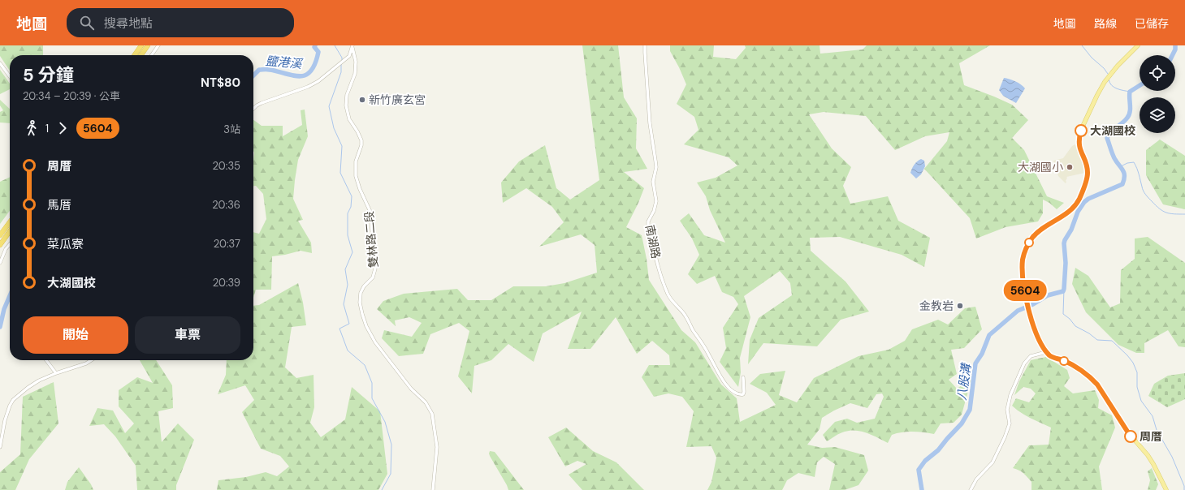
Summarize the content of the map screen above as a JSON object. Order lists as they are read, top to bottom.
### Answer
{
  "streets": {
    "street": ["雙林路二段", "南湖路"]
  },
  "water": ["鹽港溪", "八股溝"],
  "places": [
    "新竹廣玄宮",
    "大湖國校",
    "大湖國小",
    "金教岩",
    "周厝"
  ],
  "lines": ["bus line 5604"],
  "page": {
    "header": "地圖",
    "search": "搜尋地點",
    "nav": ["地圖", "路線", "已儲存"],
    "on_map": "5604",
    "heading": ["5 分鐘", "20:34 – 20:39 · 公車", "NT$80"],
    "legs": ["1", "5604", "3站"],
    "list": [
      {
        "name": "周厝",
        "value": "20:35"
      },
      {
        "name": "馬厝",
        "value": "20:36"
      },
      {
        "name": "菜瓜寮",
        "value": "20:37"
      },
      {
        "name": "大湖國校",
        "value": "20:39"
      }
    ],
    "buttons": ["開始", "車票"]
  }
}
